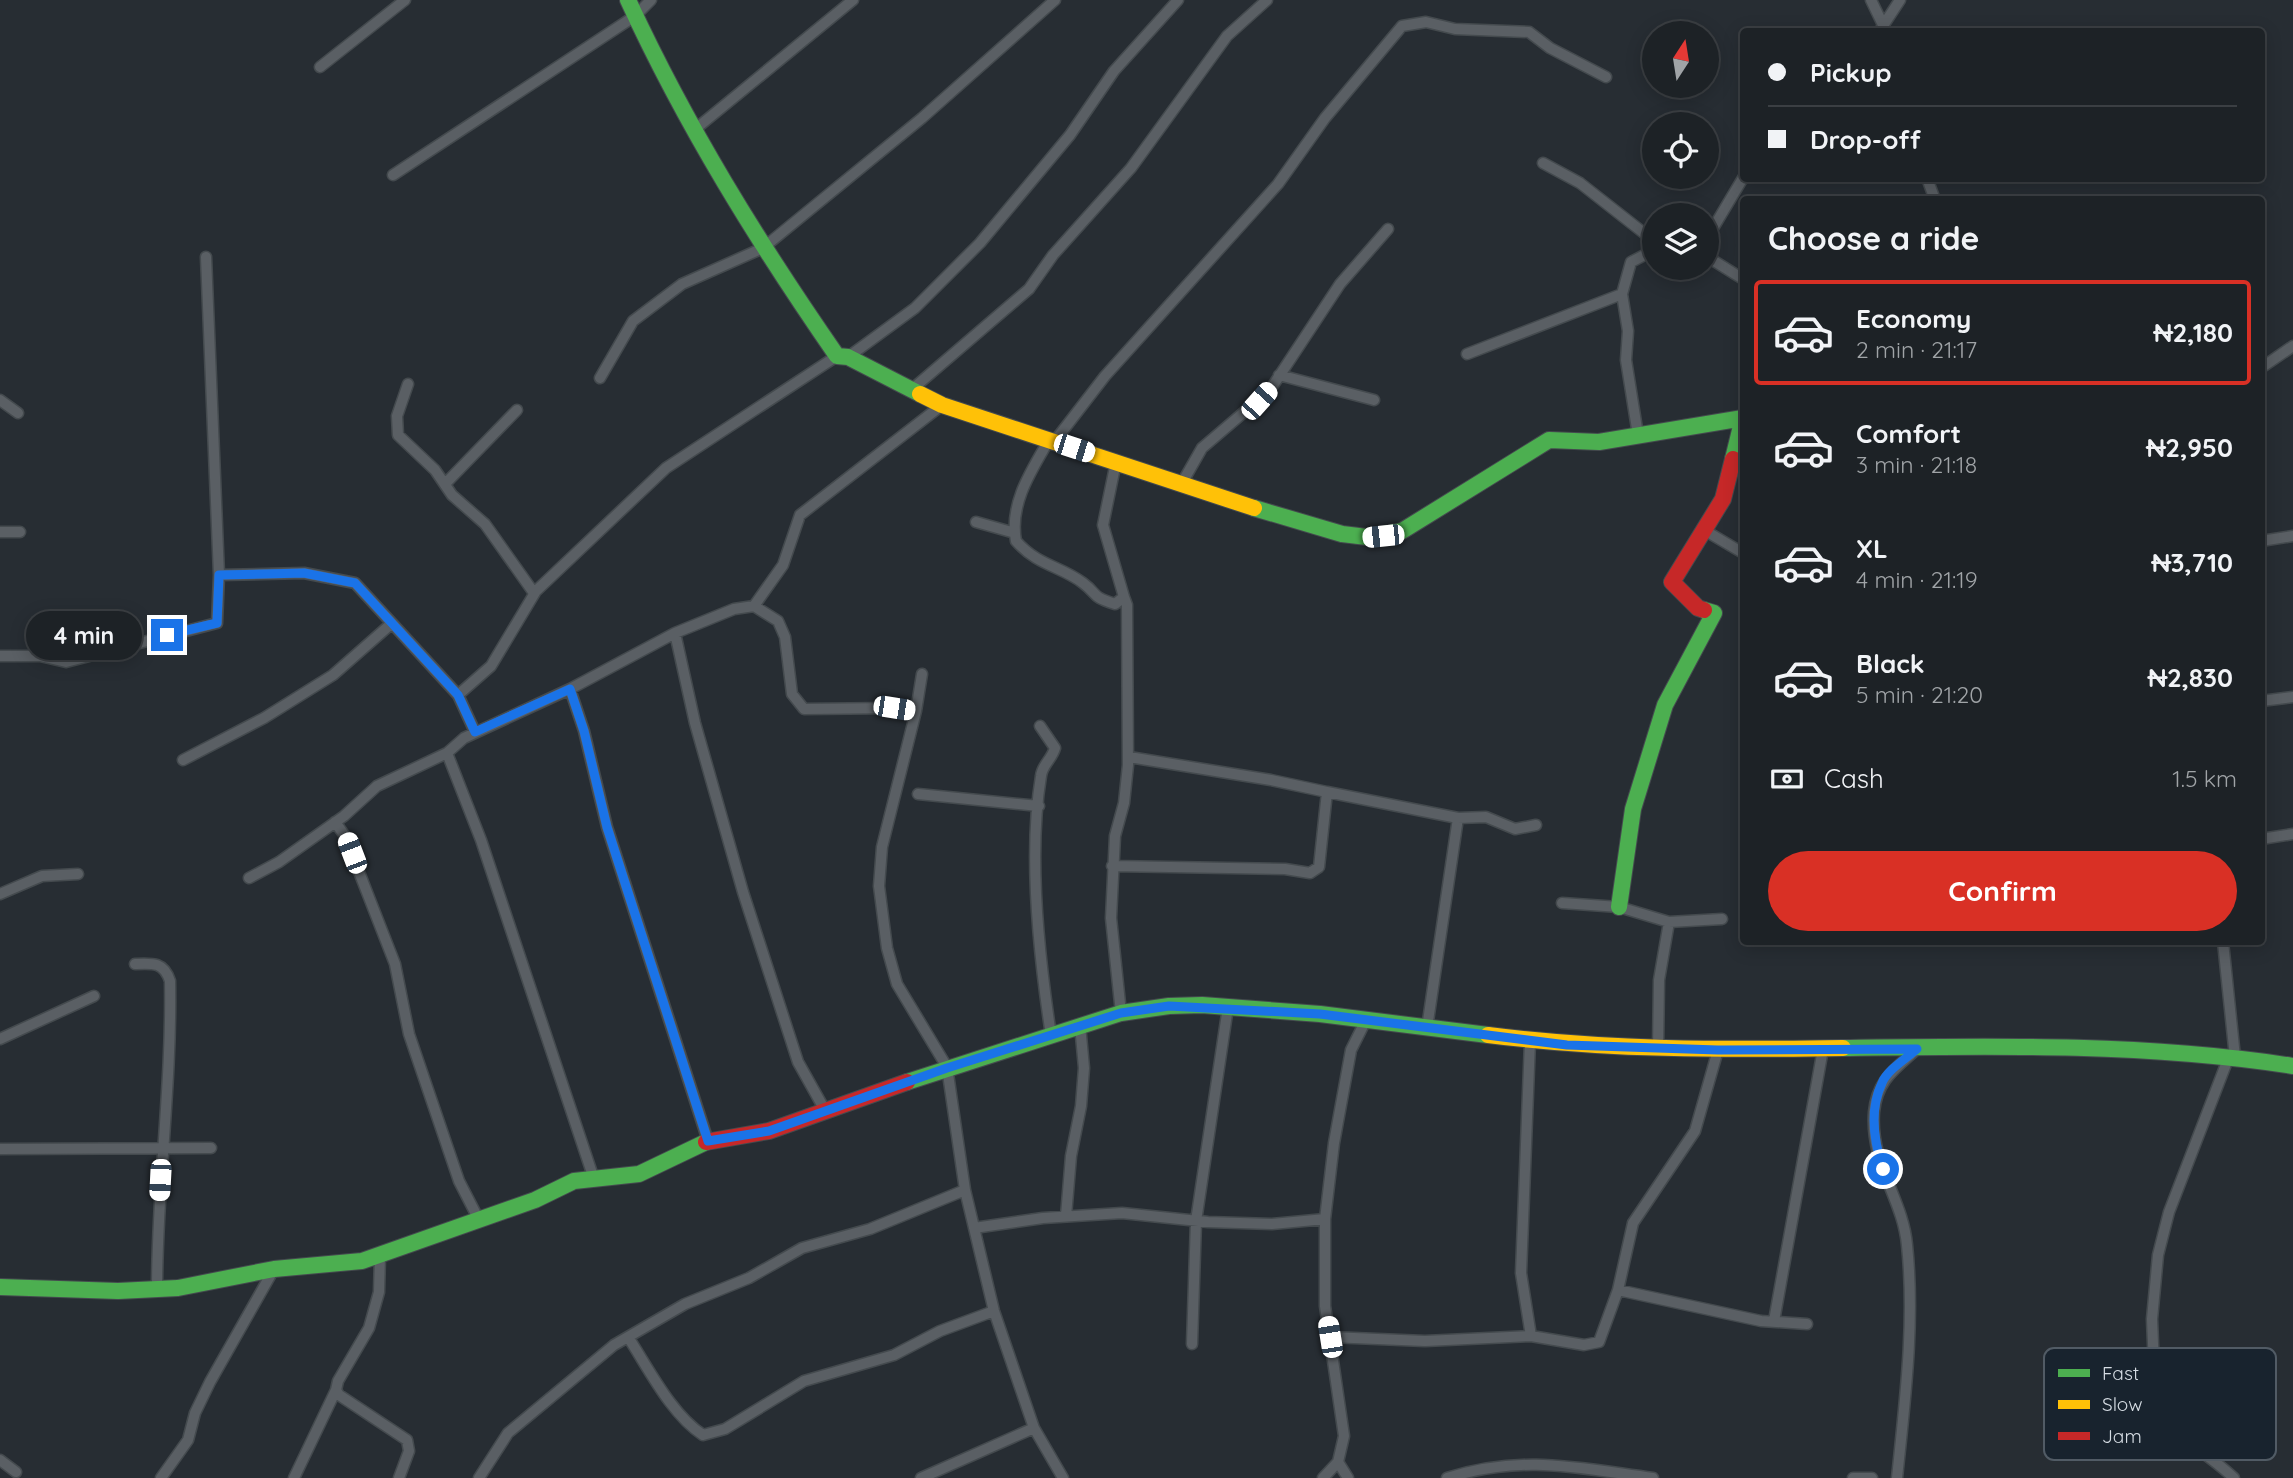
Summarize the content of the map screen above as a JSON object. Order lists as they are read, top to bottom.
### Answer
{
  "legend": ["Fast", "Slow", "Jam"],
  "north": "top",
  "page": {
    "banner": ["Pickup", "Drop-off"],
    "heading": "Choose a ride",
    "list": [
      {
        "name": "Economy",
        "note": "2 min · 21:17",
        "value": "₦2,180"
      },
      {
        "name": "Comfort",
        "note": "3 min · 21:18",
        "value": "₦2,950"
      },
      {
        "name": "XL",
        "note": "4 min · 21:19",
        "value": "₦3,710"
      },
      {
        "name": "Black",
        "note": "5 min · 21:20",
        "value": "₦2,830"
      }
    ],
    "bubble": "4 min",
    "pay": ["Cash", "1.5 km"],
    "buttons": "Confirm"
  }
}
